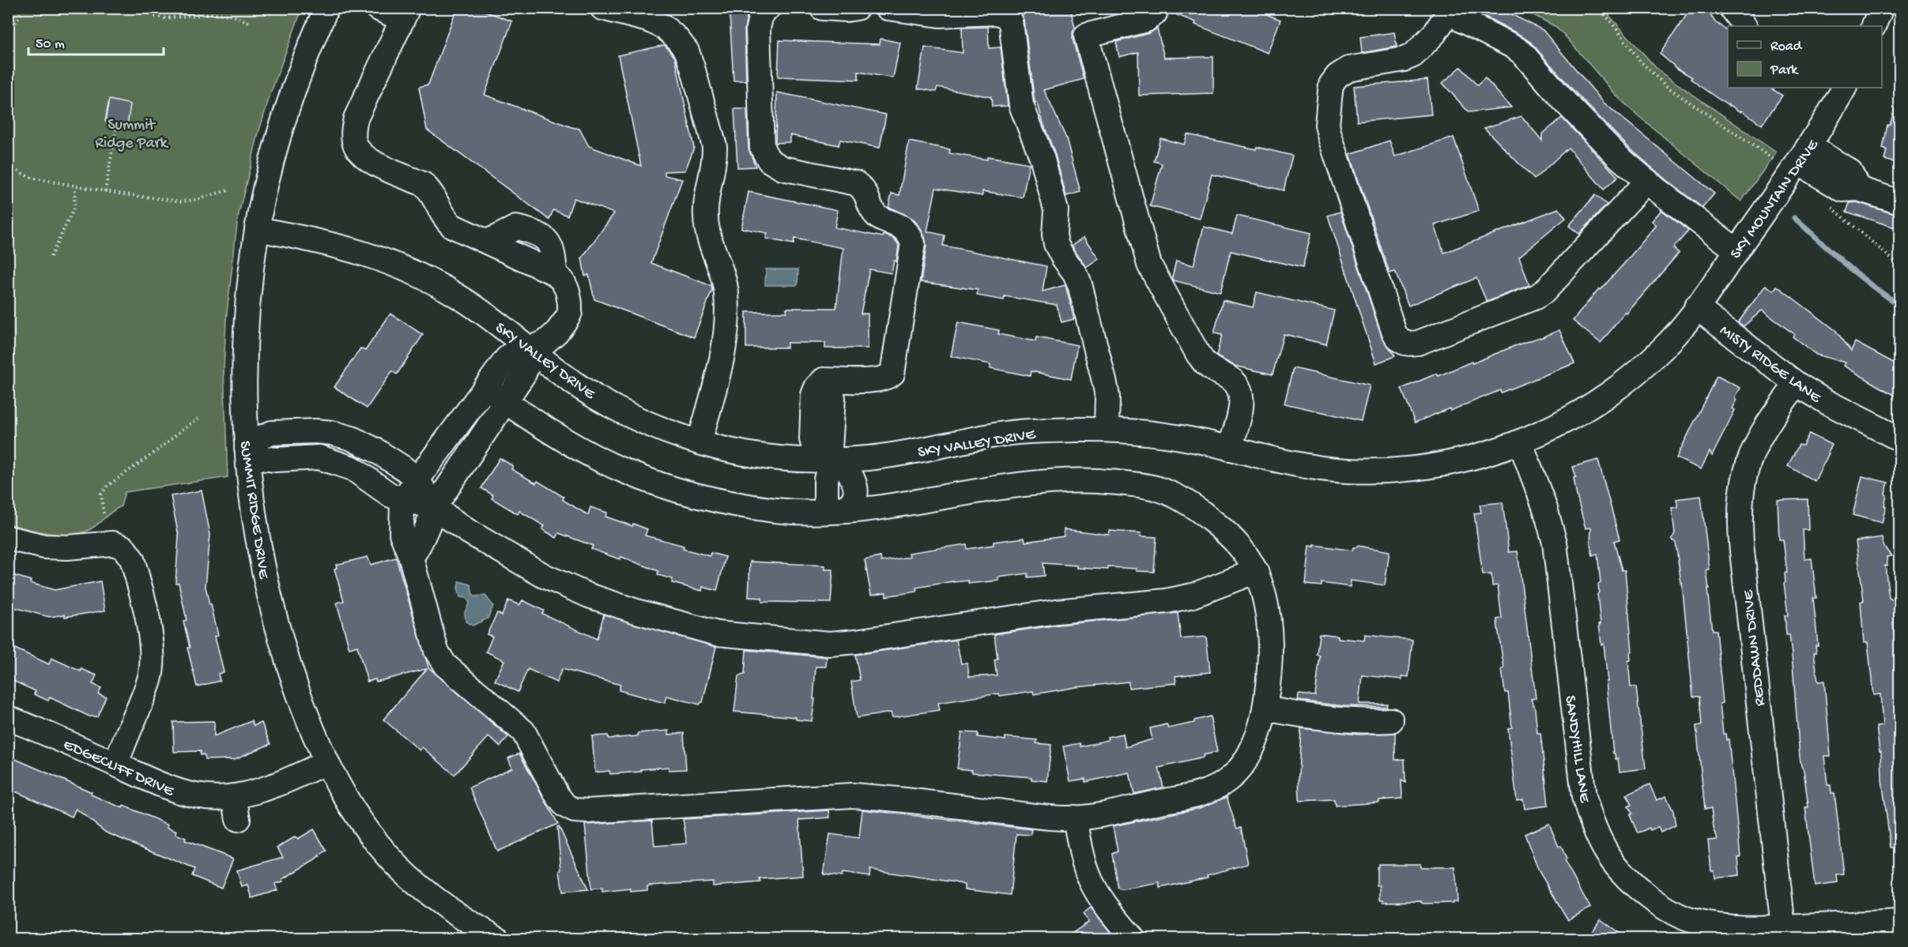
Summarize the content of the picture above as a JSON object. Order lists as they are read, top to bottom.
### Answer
{
  "streets": {
    "street": [
      "SKY MOUNTAIN DRIVE",
      "SKY VALLEY DRIVE",
      "MISTY RIDGE LANE",
      "SUMMIT RIDGE DRIVE",
      "REDDAWN DRIVE",
      "SANDYHILL LANE",
      "EDGECLIFF DRIVE"
    ]
  },
  "crossings": [
    ["SKY MOUNTAIN DRIVE", "SKY VALLEY DRIVE"],
    ["SKY MOUNTAIN DRIVE", "MISTY RIDGE LANE"],
    ["SKY VALLEY DRIVE", "MISTY RIDGE LANE"],
    ["SKY VALLEY DRIVE", "SUMMIT RIDGE DRIVE"],
    ["SKY VALLEY DRIVE", "SANDYHILL LANE"],
    ["MISTY RIDGE LANE", "REDDAWN DRIVE"],
    ["SUMMIT RIDGE DRIVE", "EDGECLIFF DRIVE"],
    ["REDDAWN DRIVE", "SANDYHILL LANE"]
  ],
  "parks": ["Summit Ridge Park"],
  "legend": ["Road", "Park"],
  "scale_bar": "50 m"
}
